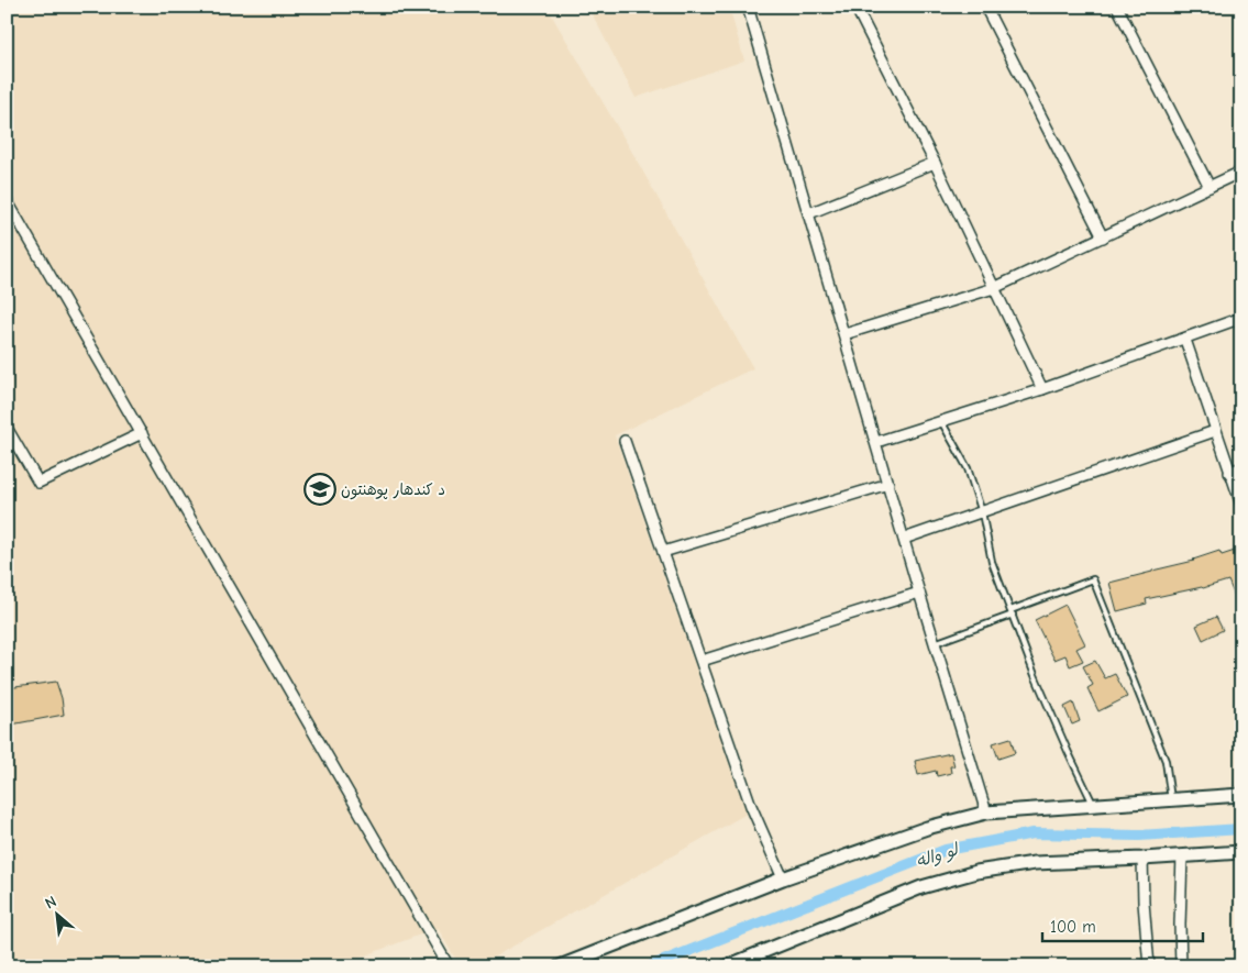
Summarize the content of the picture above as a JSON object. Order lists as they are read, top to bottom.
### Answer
{
  "water": ["لو واله"],
  "places": {
    "school or university": ["د کندهار پوهنتون"]
  },
  "scale_bar": "100 m",
  "north": "top left"
}
